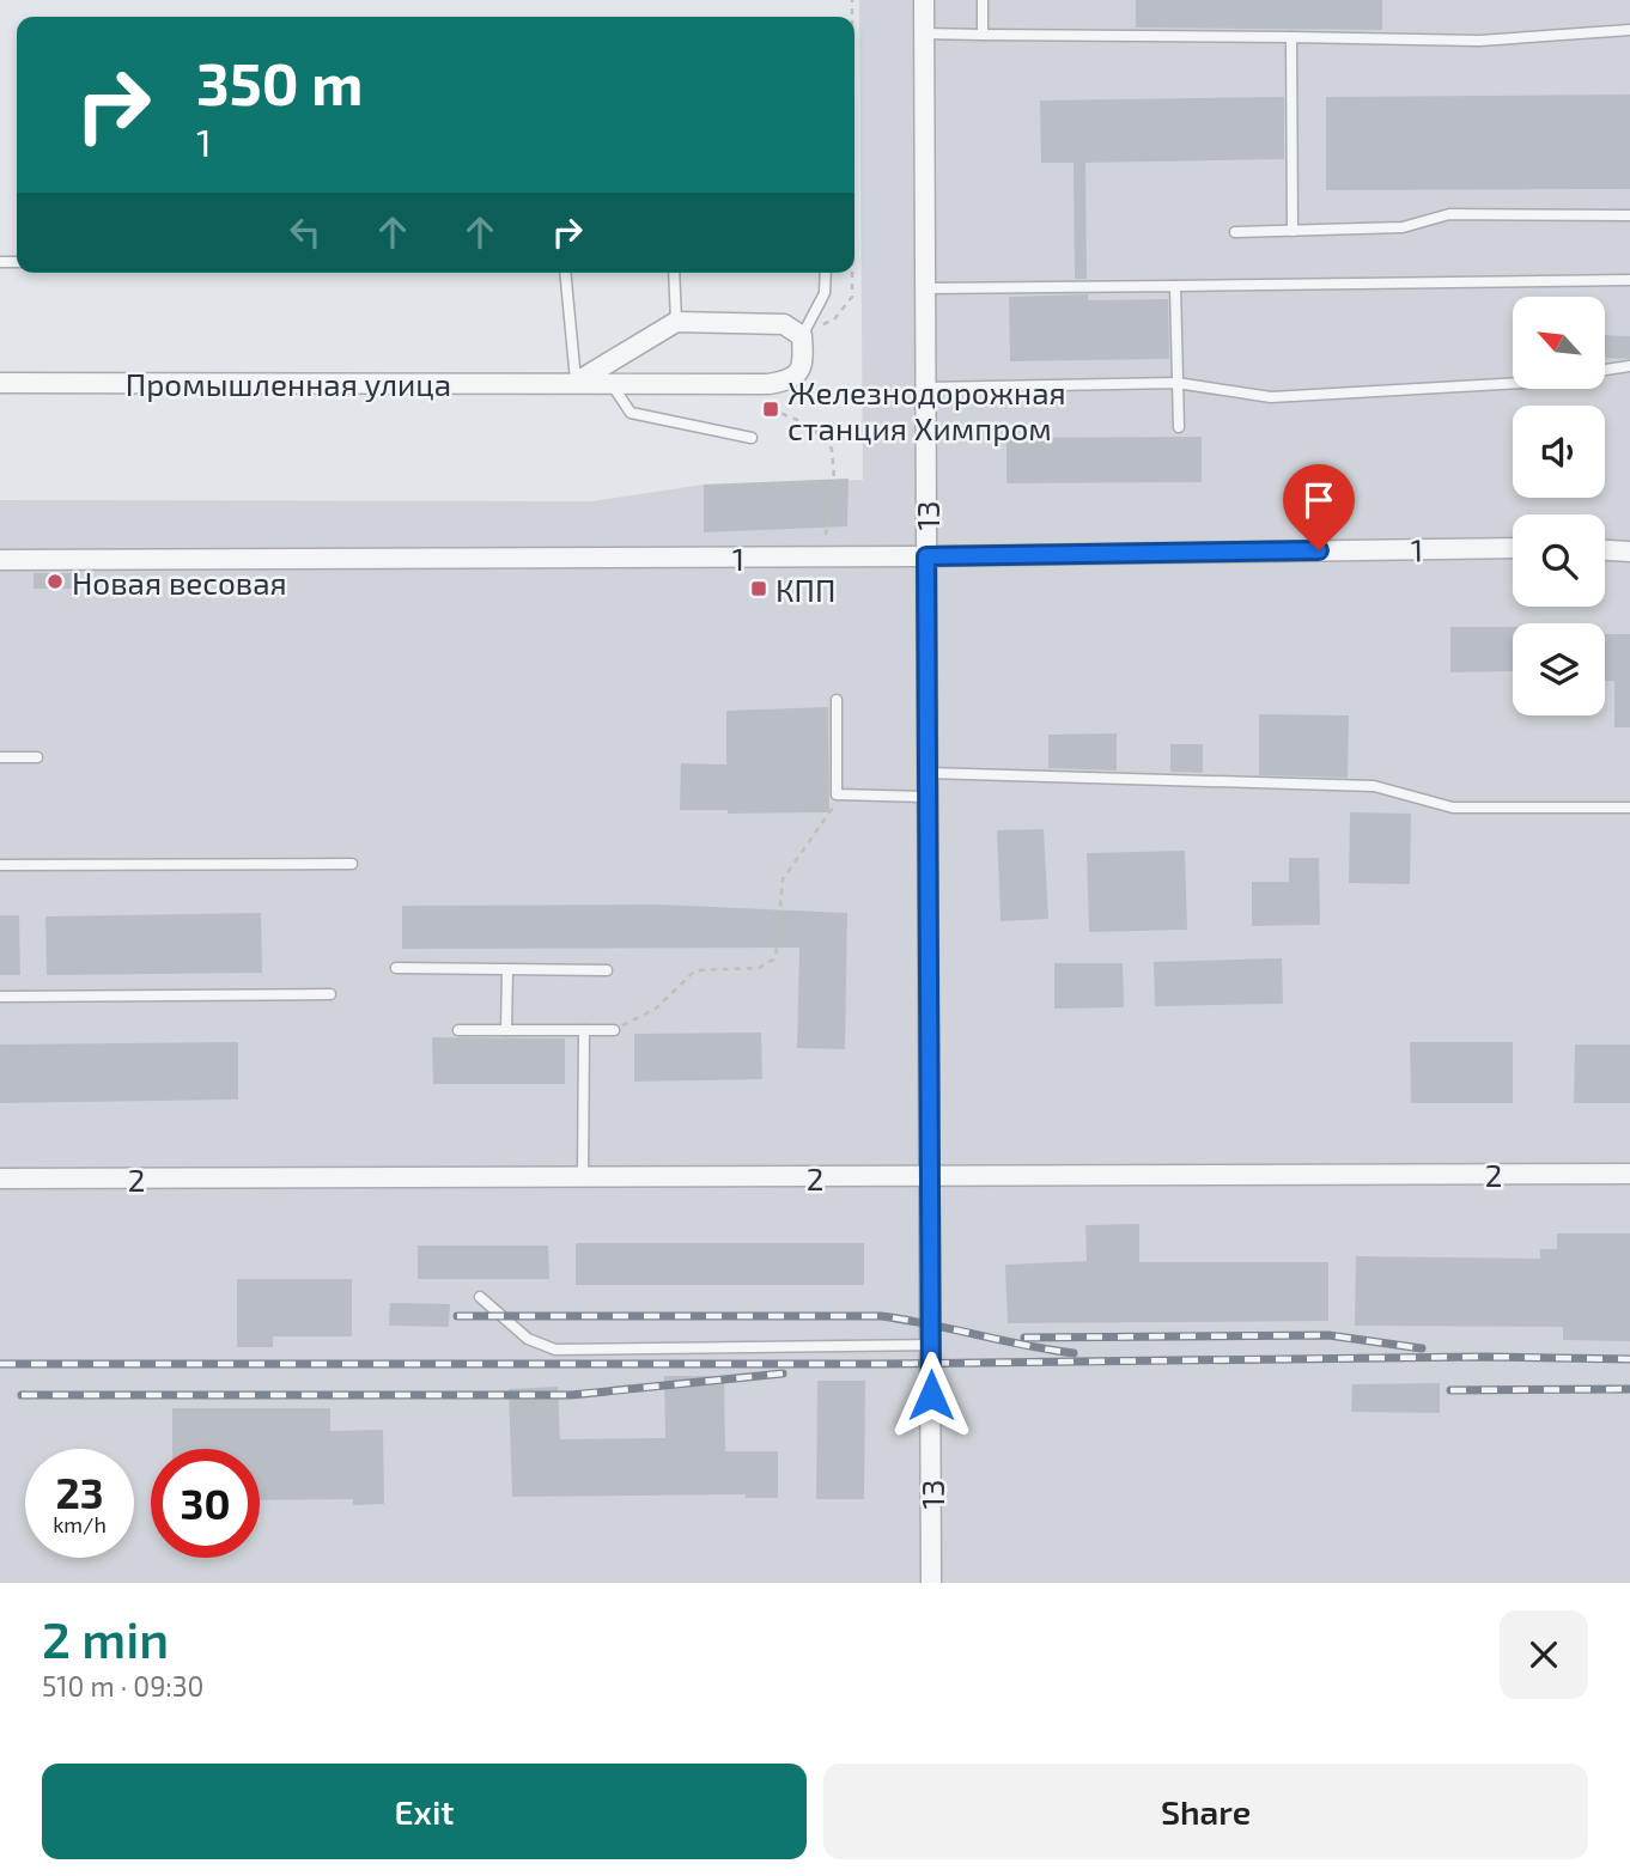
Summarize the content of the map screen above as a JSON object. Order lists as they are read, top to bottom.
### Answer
{
  "streets": {
    "street": [
      "Промышленная улица",
      "13",
      "1",
      "2"
    ]
  },
  "crossings": [
    ["13", "1"],
    ["13", "2"]
  ],
  "places": {
    "transit": ["Железнодорожная станция Химпром", "КПП"],
    "other": ["Новая весовая"]
  },
  "north": "top left",
  "page": {
    "turn": ["350 m", "1"],
    "speed": "23 km/h",
    "limit": "30",
    "heading": ["2 min", "510 m · 09:30"],
    "buttons": ["Exit", "Share"]
  }
}
